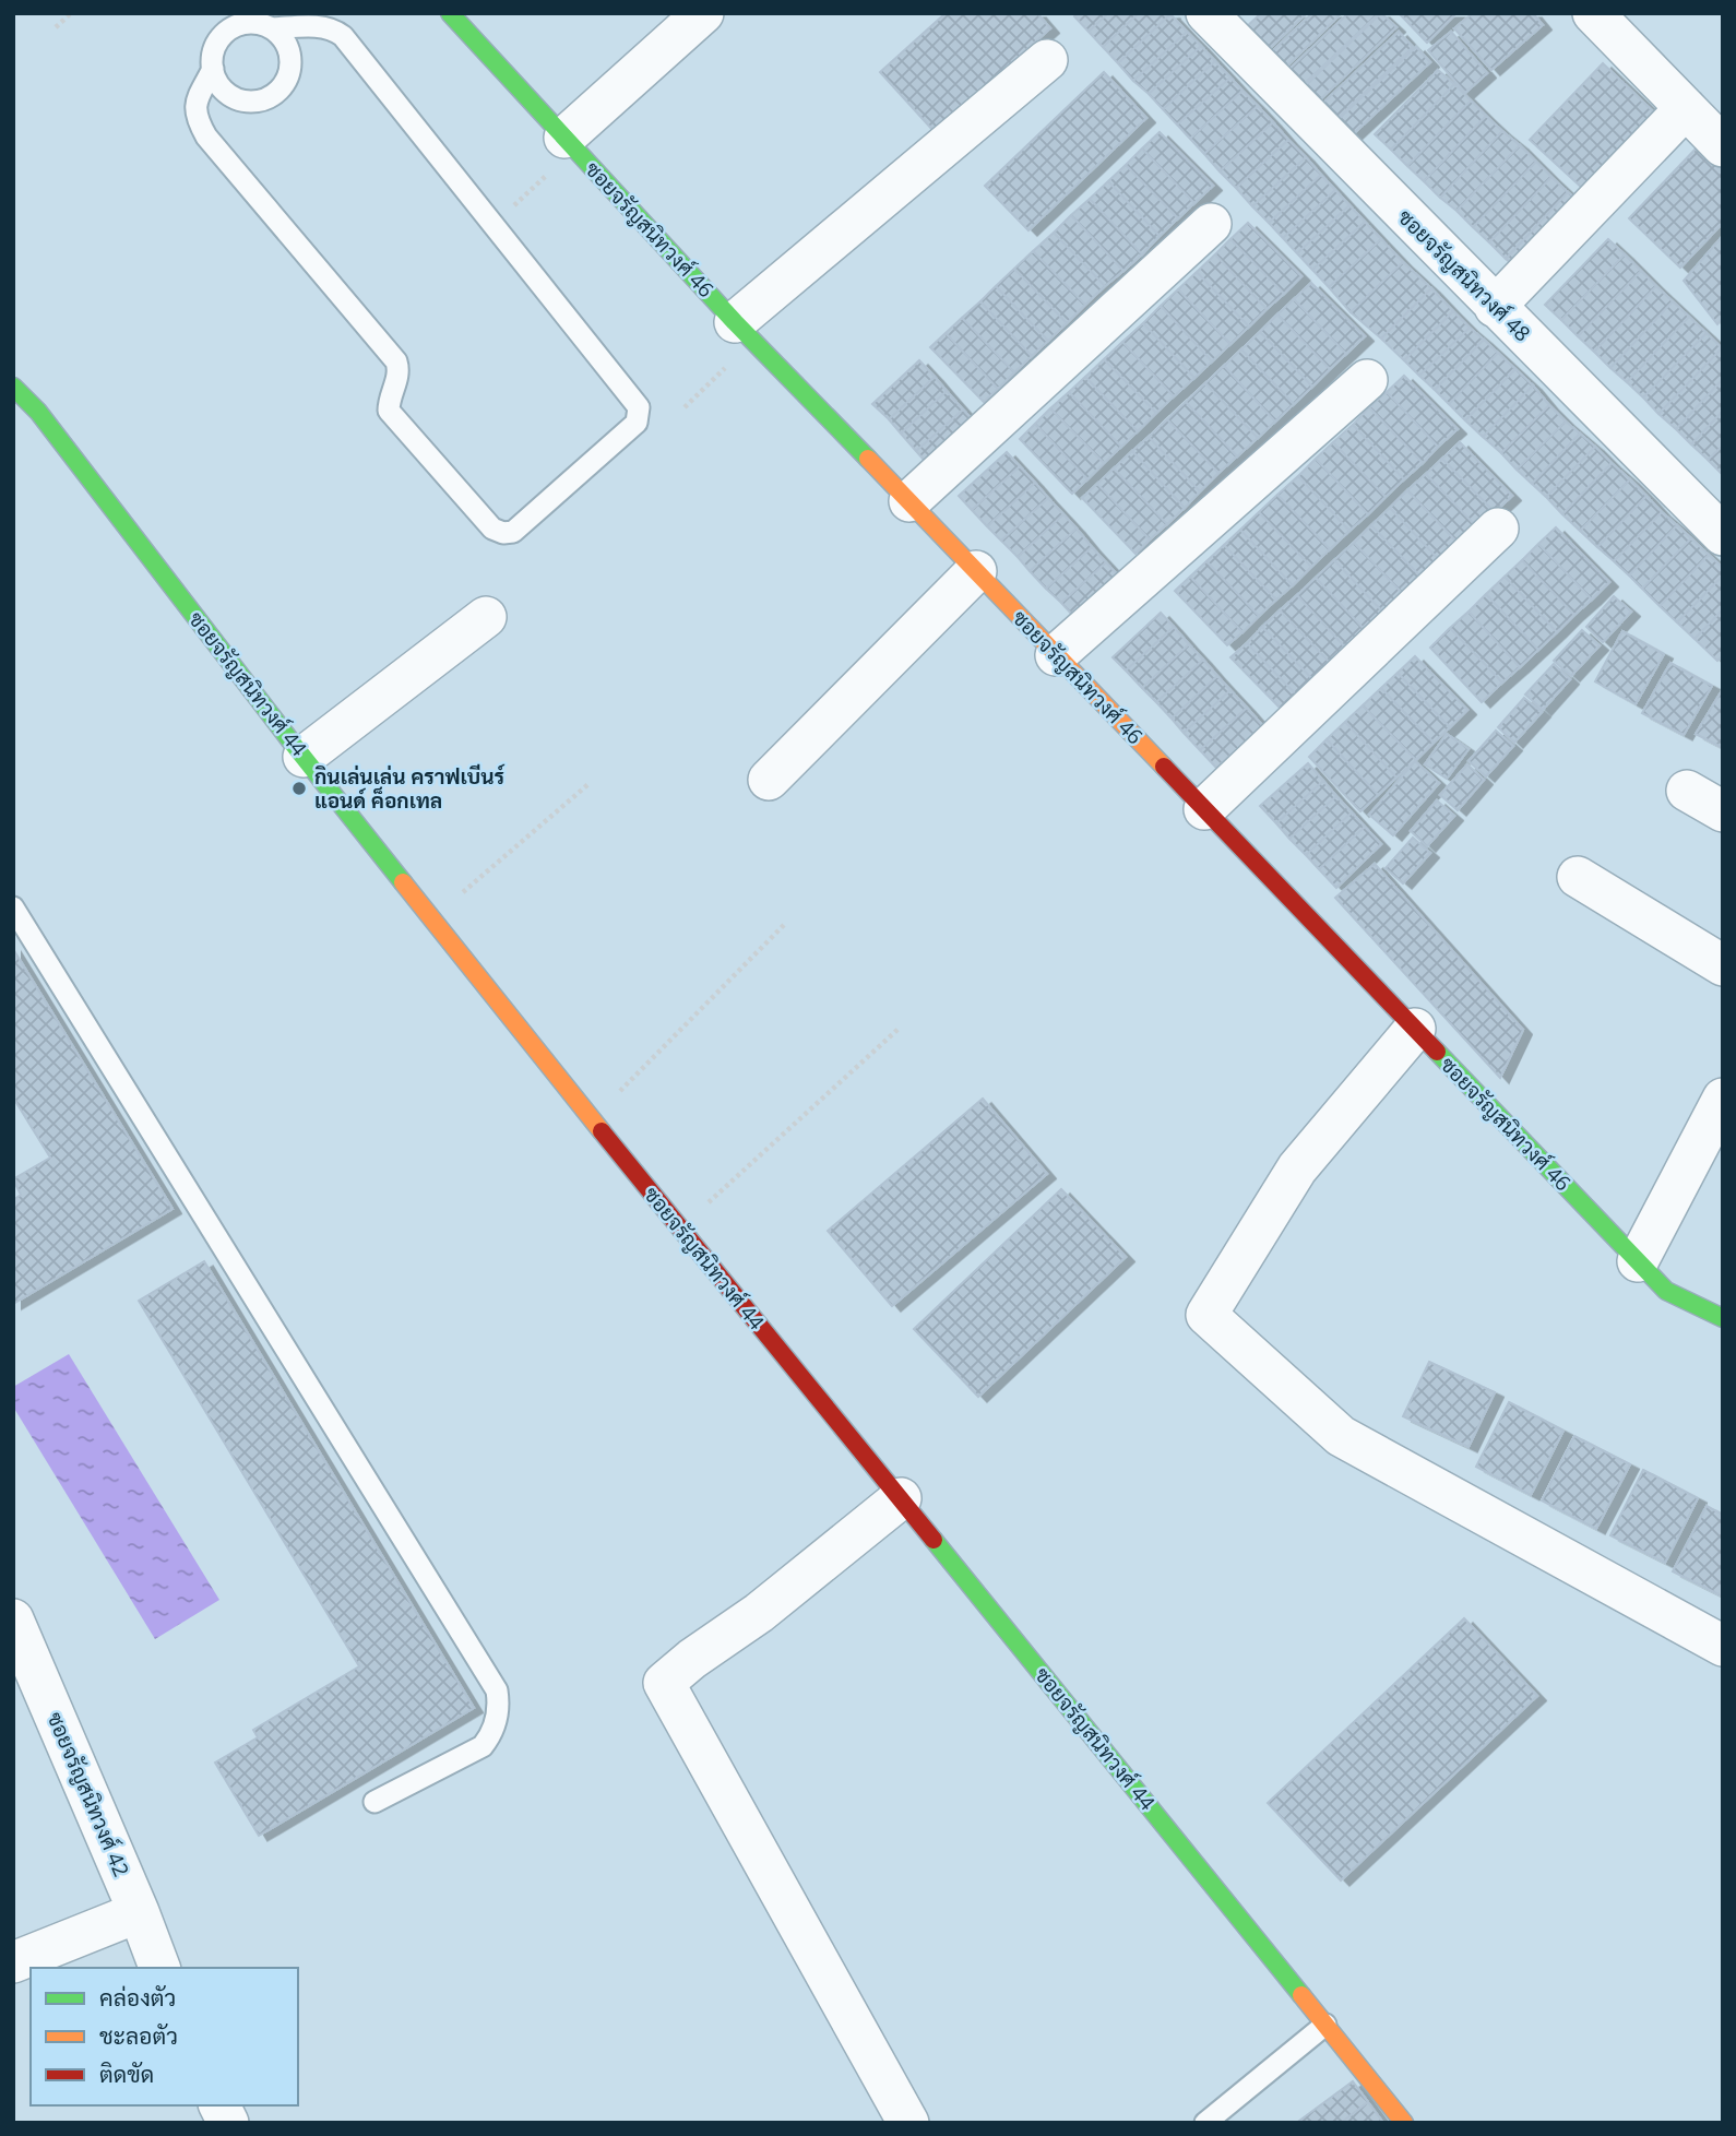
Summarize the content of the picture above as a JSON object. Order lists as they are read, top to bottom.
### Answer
{
  "streets": {
    "street": [
      "ซอยจรัญสนิทวงศ์ 46",
      "ซอยจรัญสนิทวงศ์ 48",
      "ซอยจรัญสนิทวงศ์ 44",
      "ซอยจรัญสนิทวงศ์ 42"
    ]
  },
  "places": ["กินเล่นเล่น คราฟเบีนร์ แอนด์ ค็อกเทล"],
  "legend": ["คล่องตัว", "ชะลอตัว", "ติดขัด"]
}
